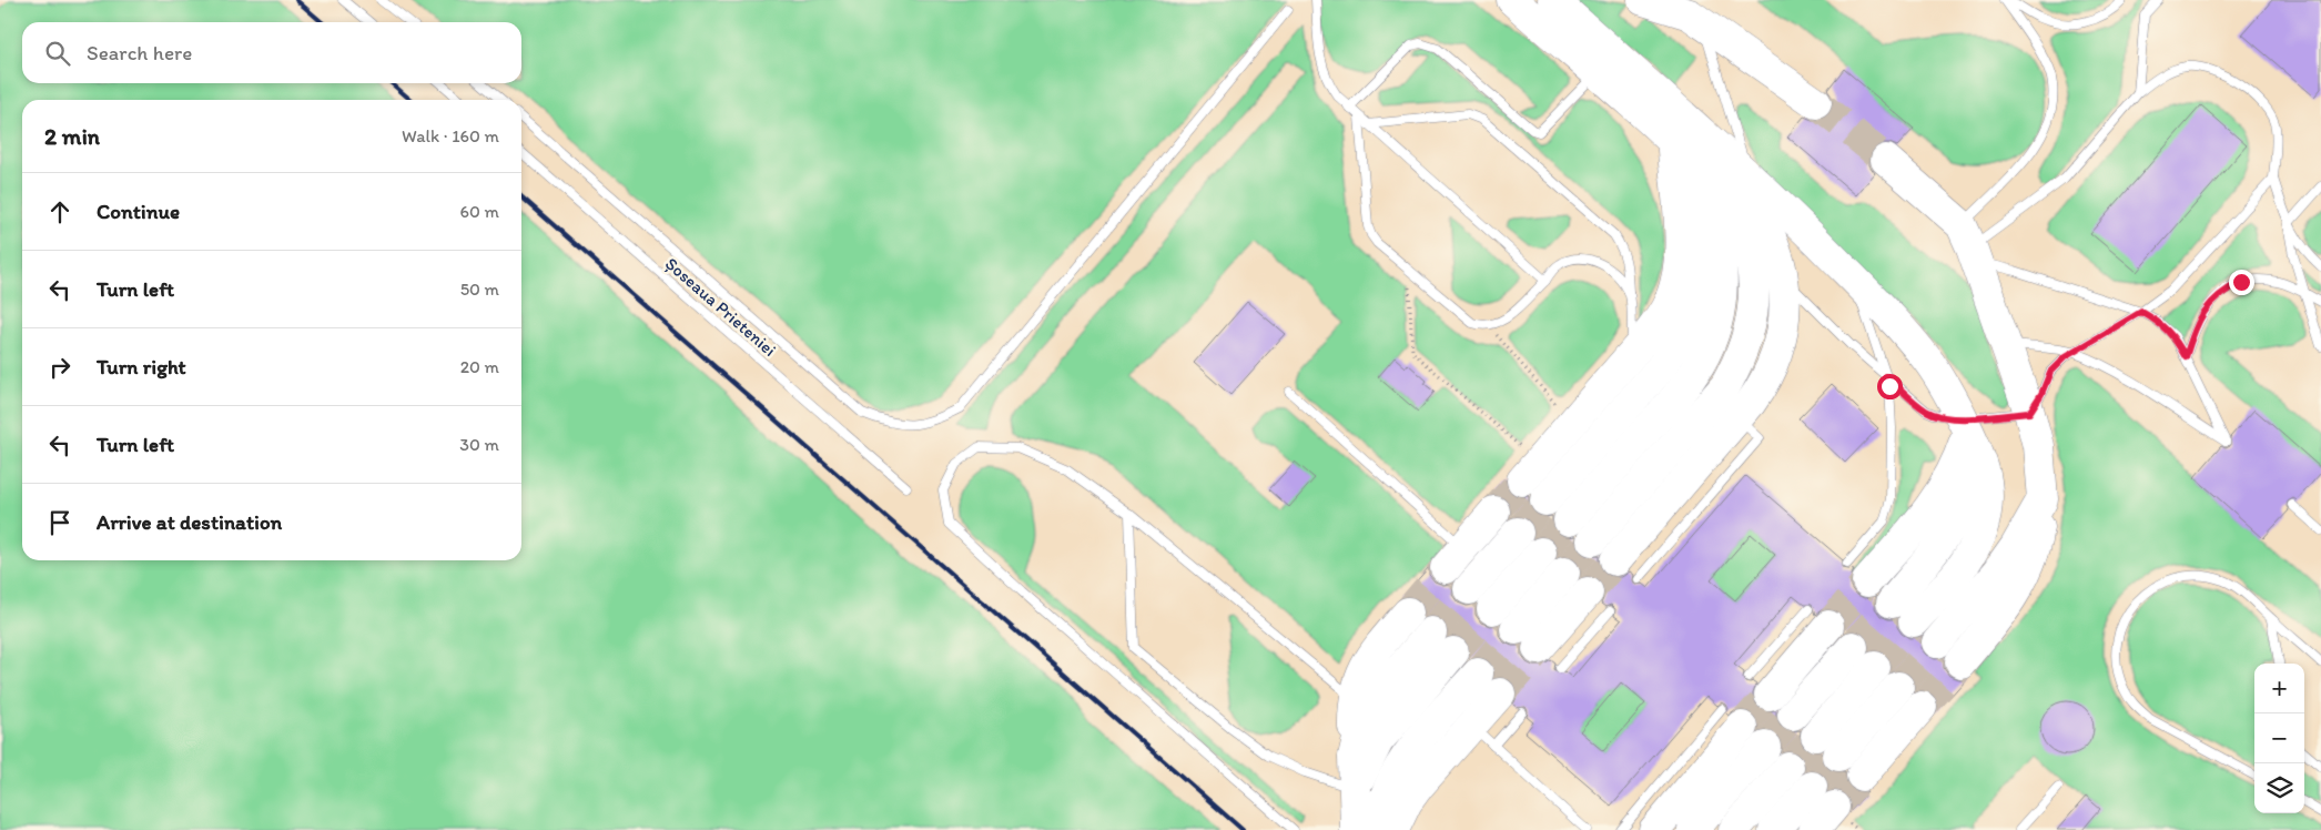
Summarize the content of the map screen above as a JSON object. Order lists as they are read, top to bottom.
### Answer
{
  "streets": {
    "lane": ["Șoseaua Prieteniei"]
  },
  "page": {
    "search": "Search here",
    "heading": ["2 min", "Walk · 160 m"],
    "list": [
      ["Continue", "60 m"],
      ["Turn left", "50 m"],
      ["Turn right", "20 m"],
      ["Turn left", "30 m"],
      "Arrive at destination"
    ],
    "map_buttons": ["+", "−"]
  }
}
